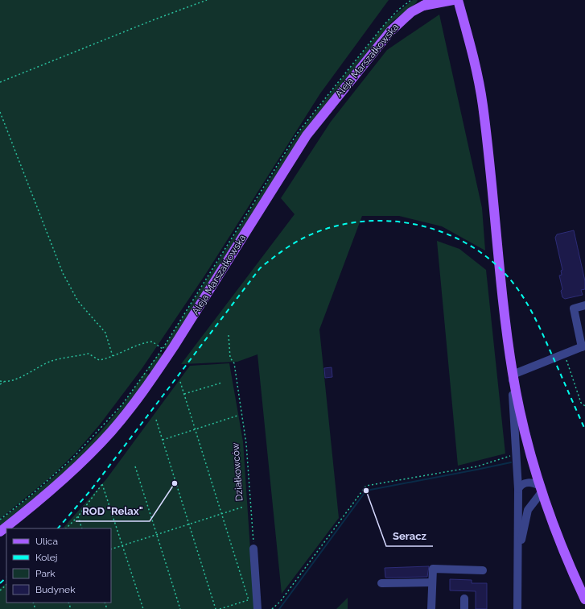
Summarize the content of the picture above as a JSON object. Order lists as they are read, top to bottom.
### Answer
{
  "streets": {
    "main road": ["Aleja Marszałkowska"],
    "path": ["Działkowców"]
  },
  "places": ["ROD \"Relax\"", "Seracz"],
  "legend": [
    "Ulica",
    "Kolej",
    "Park",
    "Budynek"
  ]
}
